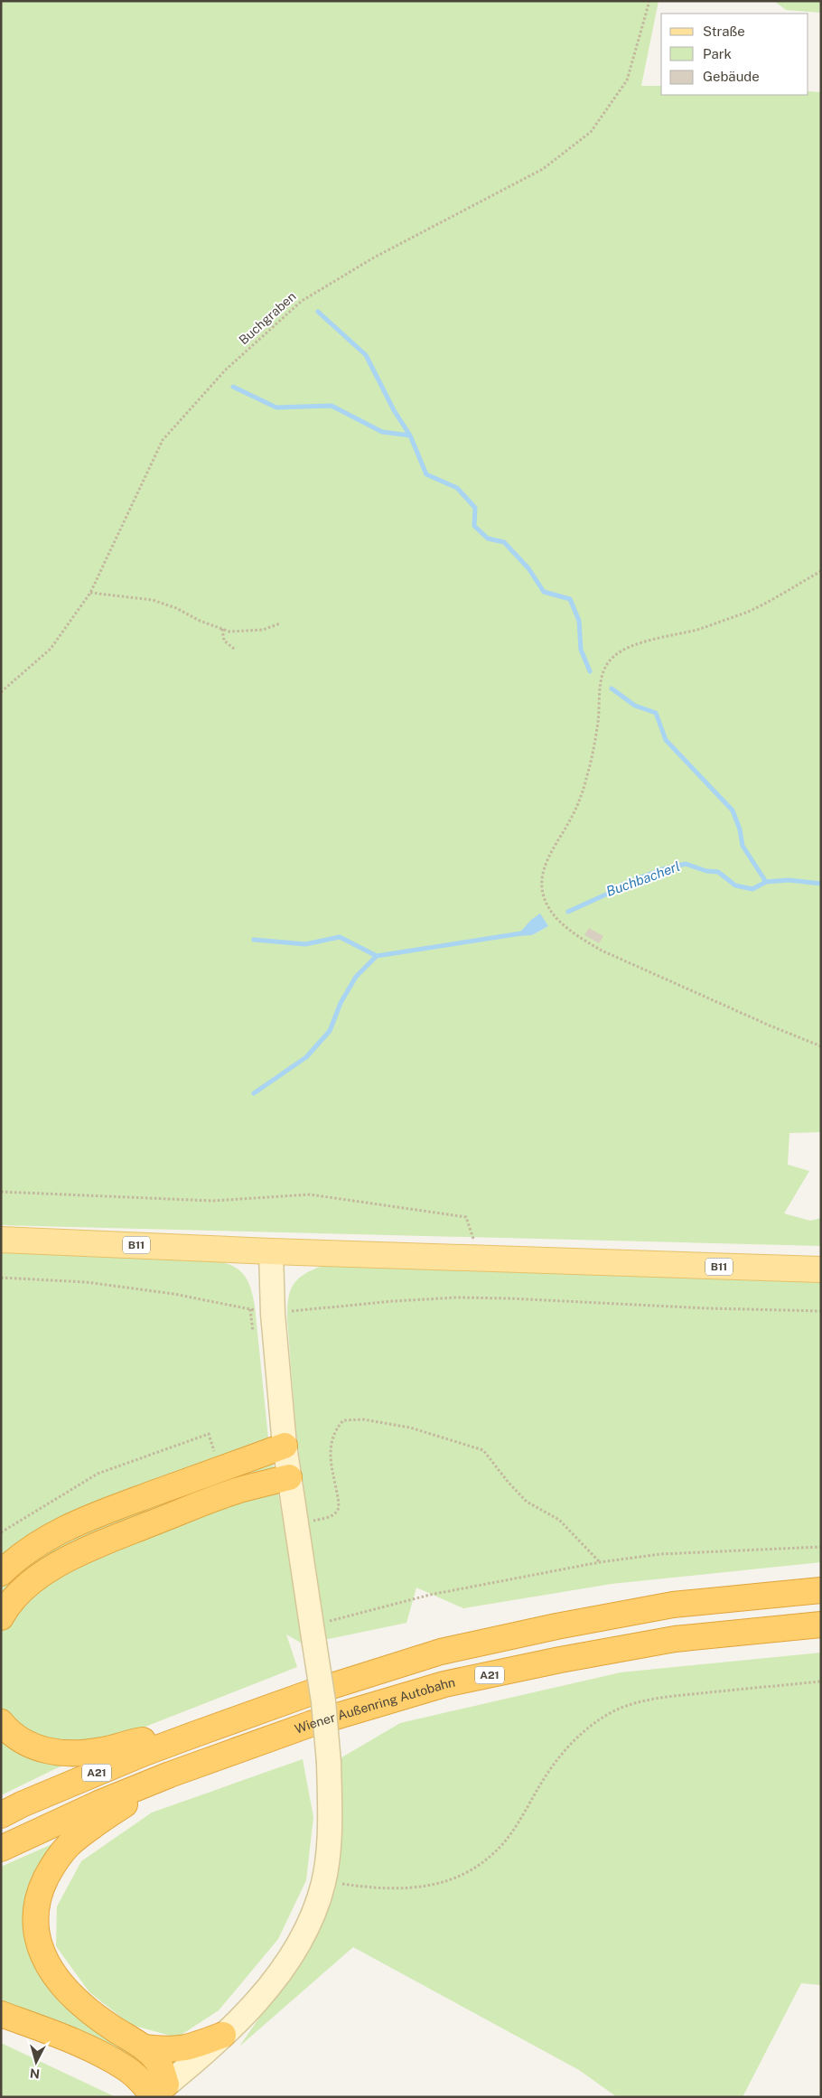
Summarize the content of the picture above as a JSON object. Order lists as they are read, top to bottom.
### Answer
{
  "streets": {
    "highway": ["A21", "Wiener Außenring Autobahn"],
    "main road": ["B11"],
    "path": ["Buchgraben"]
  },
  "water": ["Buchbacherl"],
  "legend": ["Straße", "Park", "Gebäude"],
  "north": "bottom"
}
